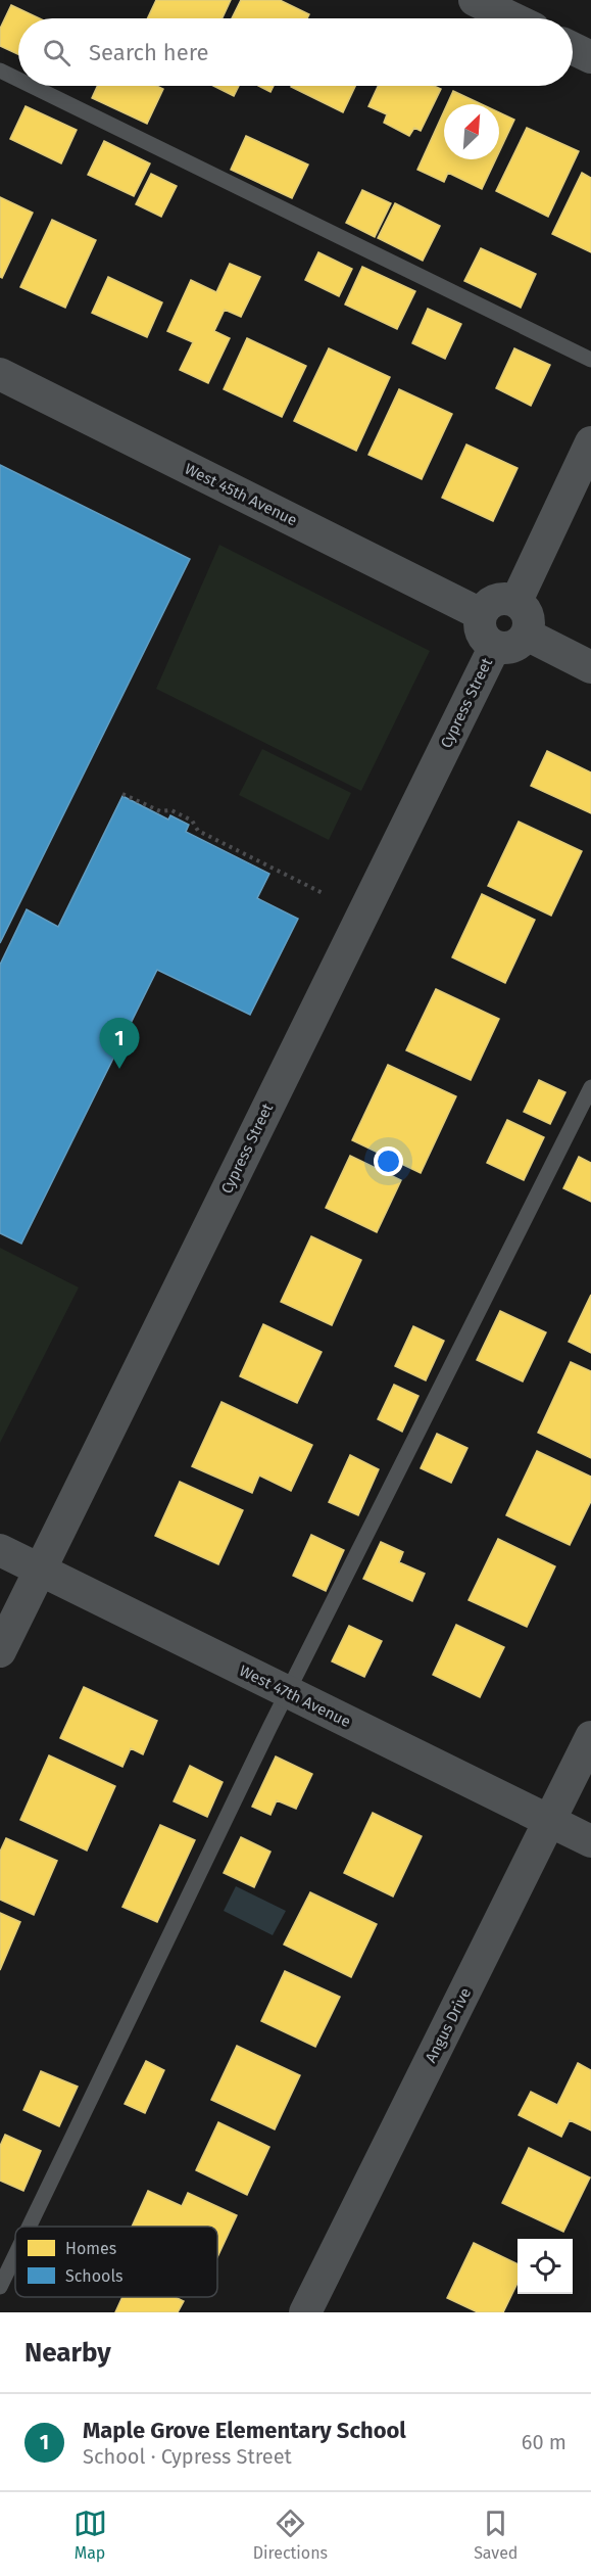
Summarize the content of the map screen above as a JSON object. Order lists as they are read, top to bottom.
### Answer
{
  "streets": {
    "street": [
      "West 45th Avenue",
      "Cypress Street",
      "West 47th Avenue",
      "Angus Drive"
    ]
  },
  "crossings": [
    ["West 45th Avenue", "Cypress Street"],
    ["Cypress Street", "West 47th Avenue"],
    ["West 47th Avenue", "Angus Drive"]
  ],
  "legend": ["Homes", "Schools"],
  "north": "top right",
  "page": {
    "search": "Search here",
    "pins": "1",
    "heading": "Nearby",
    "list": [
      {
        "mark": "1",
        "name": "Maple Grove Elementary School",
        "note": "School · Cypress Street",
        "value": "60 m"
      }
    ],
    "nav": ["Map", "Directions", "Saved"]
  }
}
